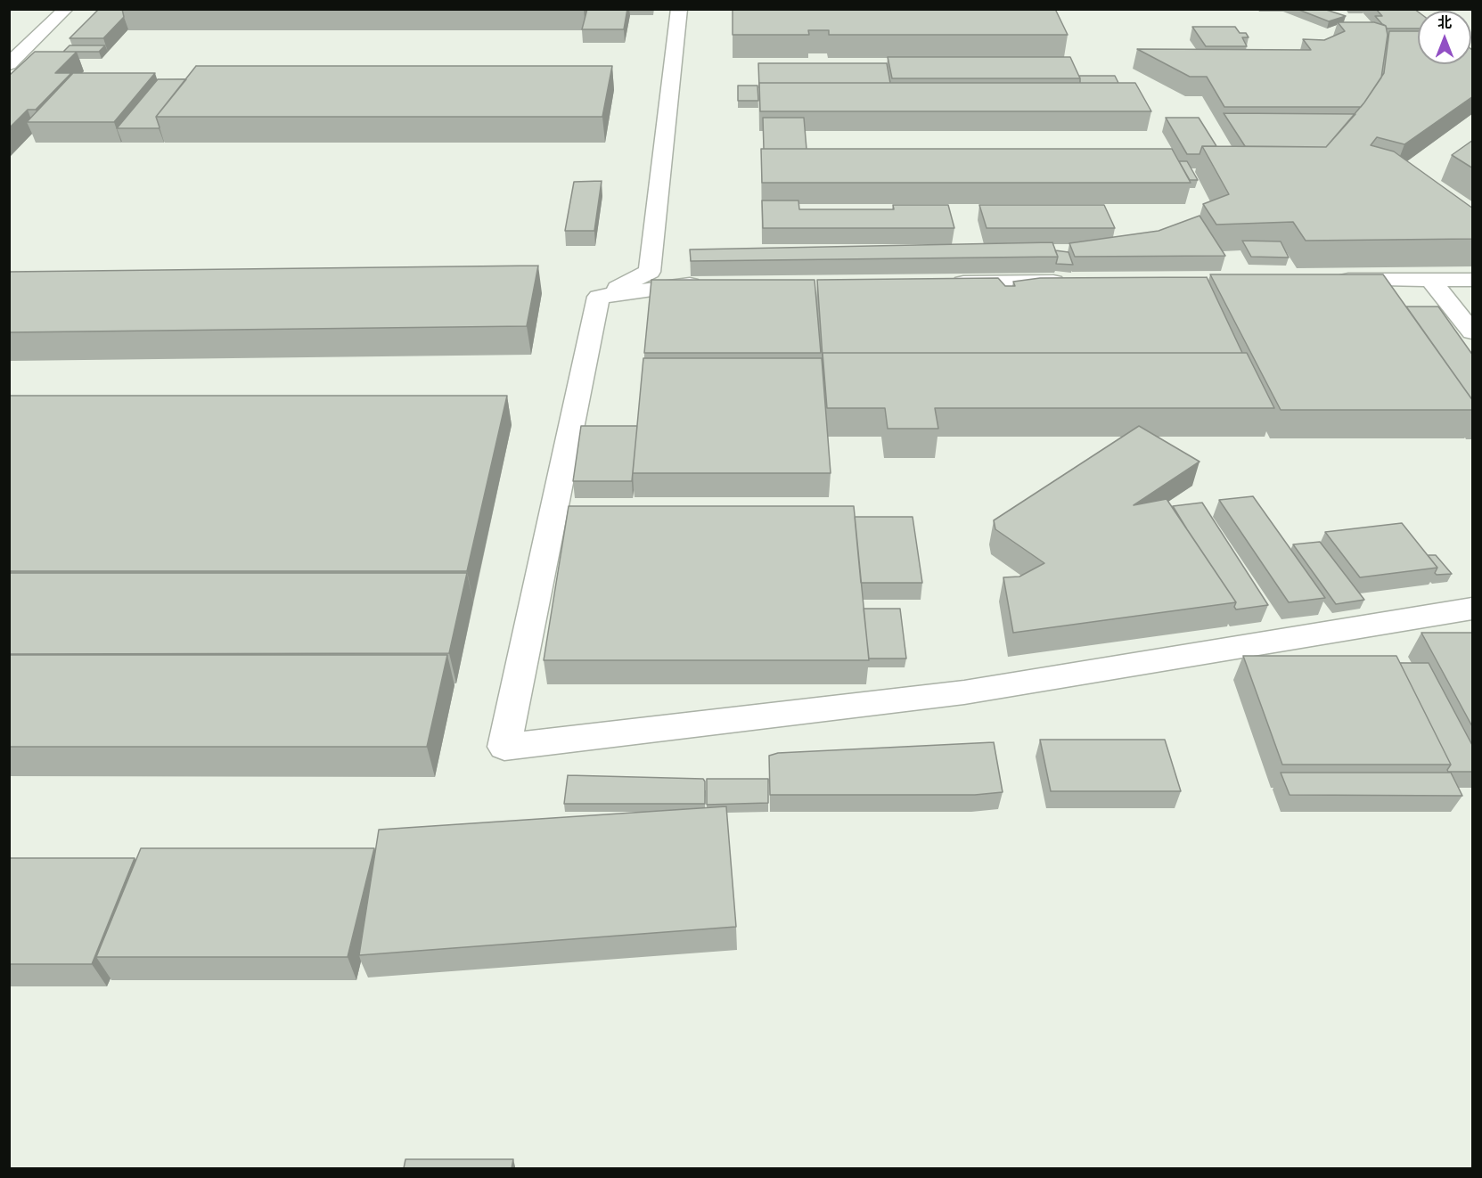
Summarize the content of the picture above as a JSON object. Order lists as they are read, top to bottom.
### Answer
{
  "north": "top"
}
